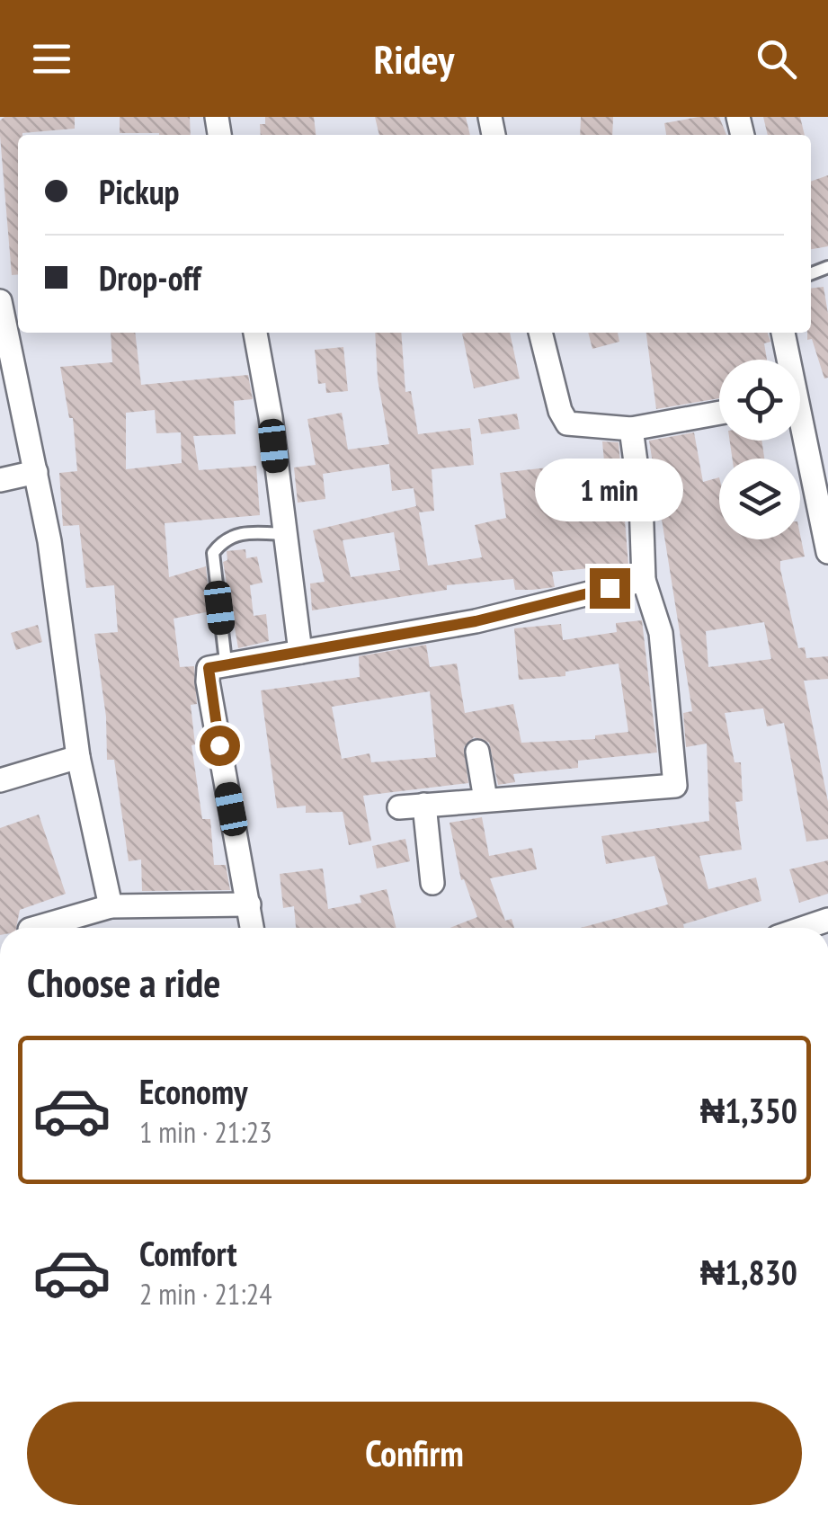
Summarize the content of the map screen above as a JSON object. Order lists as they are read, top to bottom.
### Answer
{
  "page": {
    "header": "Ridey",
    "banner": ["Pickup", "Drop-off"],
    "bubble": "1 min",
    "heading": "Choose a ride",
    "list": [
      {
        "name": "Economy",
        "note": "1 min · 21:23",
        "value": "₦1,350"
      },
      {
        "name": "Comfort",
        "note": "2 min · 21:24",
        "value": "₦1,830"
      }
    ],
    "buttons": "Confirm"
  }
}
